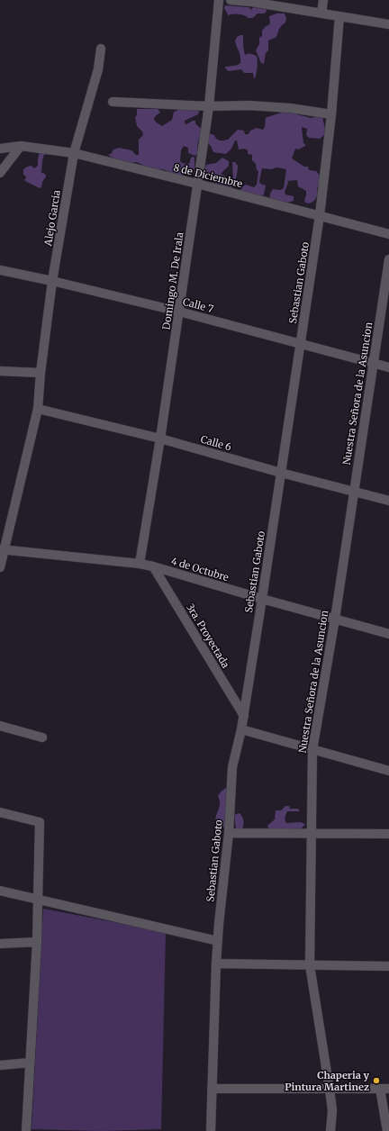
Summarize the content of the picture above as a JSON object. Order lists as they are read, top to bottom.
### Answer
{
  "streets": {
    "street": [
      "8 de Diciembre",
      "Alejo Garcia",
      "Domingo M. De Irala",
      "Sebastian Gaboto",
      "Calle 7",
      "Nuestra Señora de la Asuncion",
      "Calle 6",
      "4 de Octubre",
      "3ra. Proyectada"
    ]
  },
  "crossings": [
    ["8 de Diciembre", "Alejo Garcia"],
    ["8 de Diciembre", "Domingo M. De Irala"],
    ["8 de Diciembre", "Sebastian Gaboto"],
    ["Alejo Garcia", "Calle 7"],
    ["Alejo Garcia", "Calle 6"],
    ["Alejo Garcia", "4 de Octubre"],
    ["Domingo M. De Irala", "Calle 7"],
    ["Domingo M. De Irala", "Calle 6"],
    ["Domingo M. De Irala", "4 de Octubre"],
    ["Sebastian Gaboto", "Calle 7"],
    ["Sebastian Gaboto", "Calle 6"],
    ["Sebastian Gaboto", "4 de Octubre"],
    ["Sebastian Gaboto", "3ra. Proyectada"],
    ["Calle 7", "Nuestra Señora de la Asuncion"],
    ["Nuestra Señora de la Asuncion", "Calle 6"],
    ["Nuestra Señora de la Asuncion", "4 de Octubre"],
    ["4 de Octubre", "3ra. Proyectada"]
  ],
  "places": ["Chaperia y Pintura Martinez"]
}
